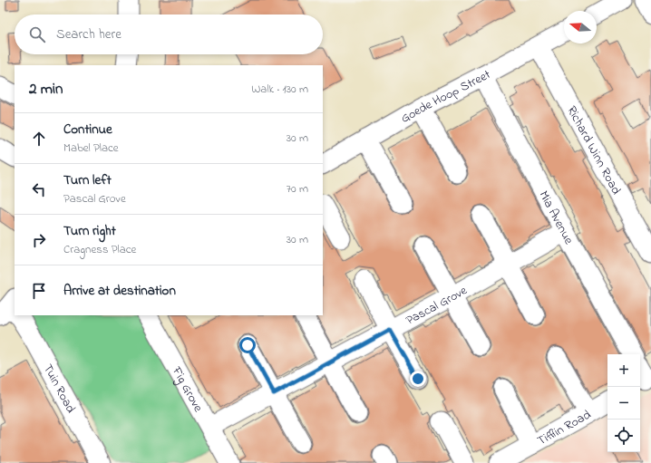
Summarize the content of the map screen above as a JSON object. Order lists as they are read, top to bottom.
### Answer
{
  "streets": {
    "street": [
      "Goede Hoop Street",
      "Richard Winn Road",
      "Mia Avenue",
      "Pascal Grove",
      "Tuin Road",
      "Fig Grove",
      "Tifflin Road"
    ]
  },
  "crossings": [
    ["Goede Hoop Street", "Richard Winn Road"],
    ["Goede Hoop Street", "Mia Avenue"],
    ["Mia Avenue", "Pascal Grove"],
    ["Pascal Grove", "Fig Grove"]
  ],
  "north": "left",
  "page": {
    "search": "Search here",
    "heading": ["2 min", "Walk · 130 m"],
    "list": [
      ["Continue", "Mabel Place", "30 m"],
      ["Turn left", "Pascal Grove", "70 m"],
      ["Turn right", "Cragness Place", "30 m"],
      "Arrive at destination"
    ],
    "map_buttons": ["+", "−"]
  }
}
